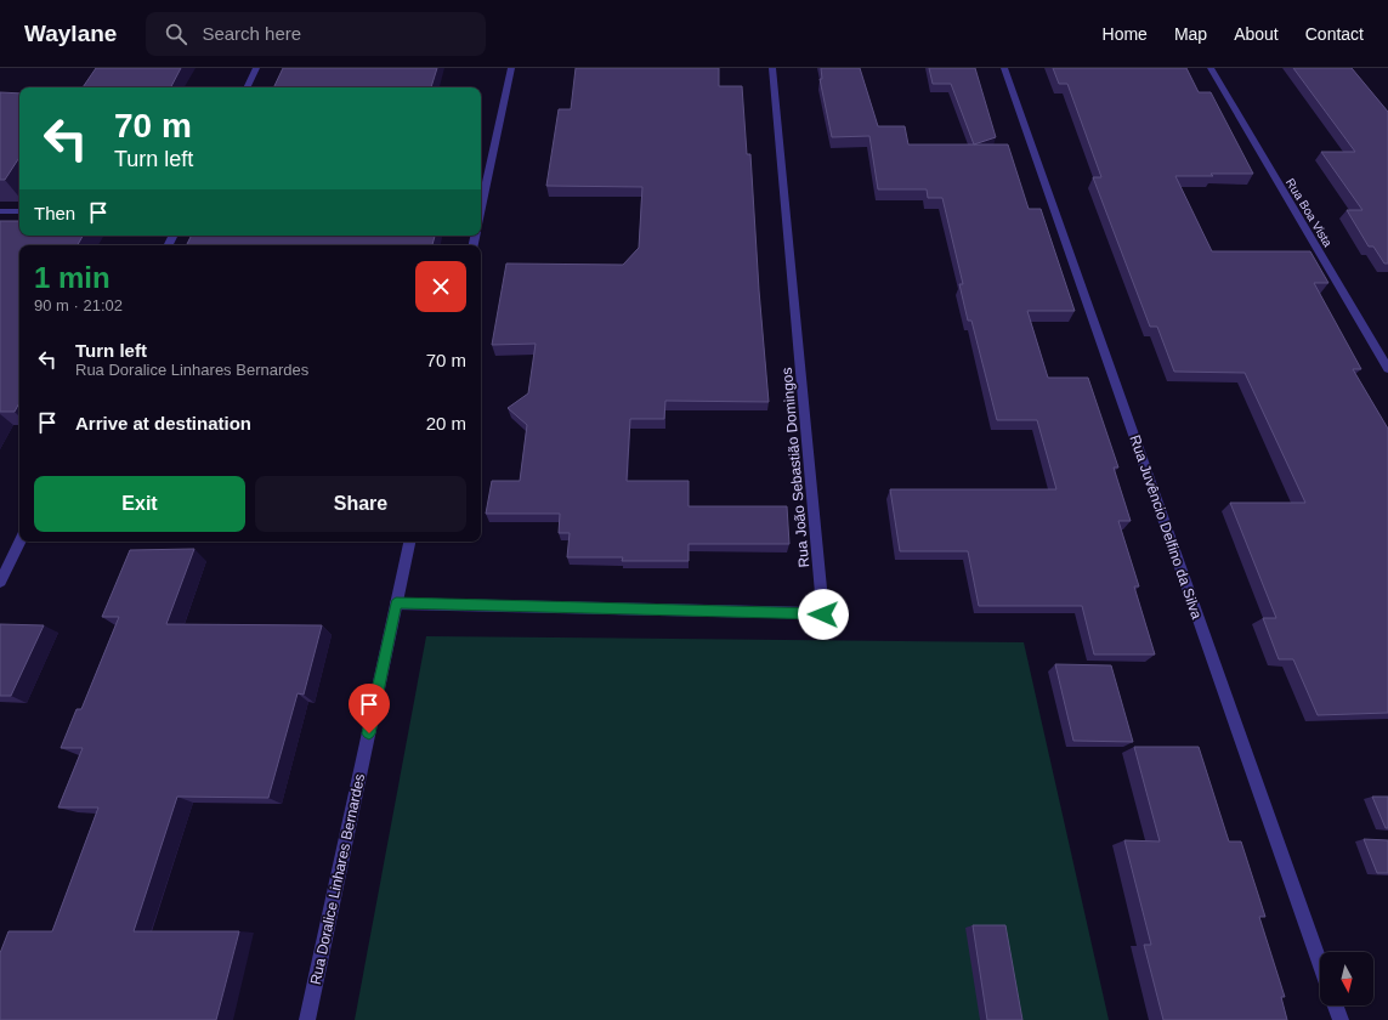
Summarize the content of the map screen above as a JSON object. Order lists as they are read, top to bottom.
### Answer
{
  "streets": {
    "street": [
      "Rua Boa Vista",
      "Rua João Sebastião Domingos",
      "Rua Juvêncio Delfino da Silva",
      "Rua Doralice Linhares Bernardes"
    ]
  },
  "crossings": [
    ["Rua João Sebastião Domingos", "Rua Doralice Linhares Bernardes"]
  ],
  "north": "bottom",
  "page": {
    "header": "Waylane",
    "search": "Search here",
    "nav": [
      "Home",
      "Map",
      "About",
      "Contact"
    ],
    "turn": ["70 m", "Turn left"],
    "then": "Then",
    "heading": ["1 min", "90 m · 21:02"],
    "list": [
      {
        "name": "Turn left",
        "note": "Rua Doralice Linhares Bernardes",
        "value": "70 m"
      },
      {
        "name": "Arrive at destination",
        "value": "20 m"
      }
    ],
    "buttons": ["Exit", "Share"]
  }
}
